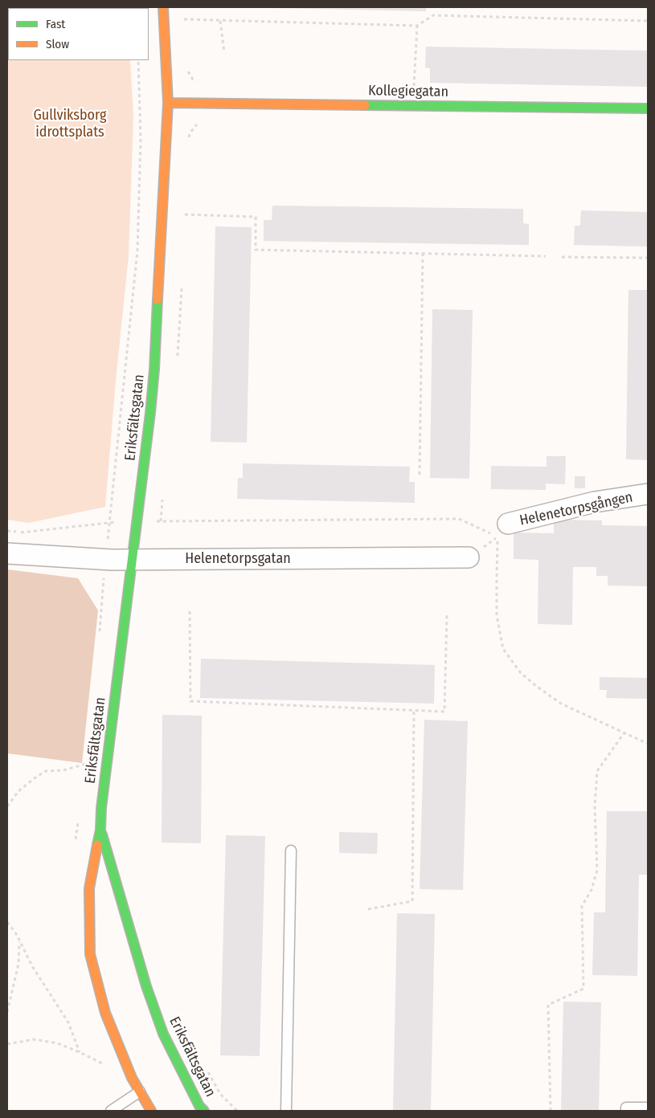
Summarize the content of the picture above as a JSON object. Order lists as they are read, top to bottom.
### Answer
{
  "streets": {
    "street": [
      "Kollegiegatan",
      "Eriksfältsgatan",
      "Helenetorpsgången",
      "Helenetorpsgatan"
    ]
  },
  "crossings": [
    ["Kollegiegatan", "Eriksfältsgatan"],
    ["Eriksfältsgatan", "Helenetorpsgatan"],
    ["Helenetorpsgången", "Helenetorpsgatan"]
  ],
  "parks": ["Gullviksborg idrottsplats"],
  "legend": ["Fast", "Slow"]
}
